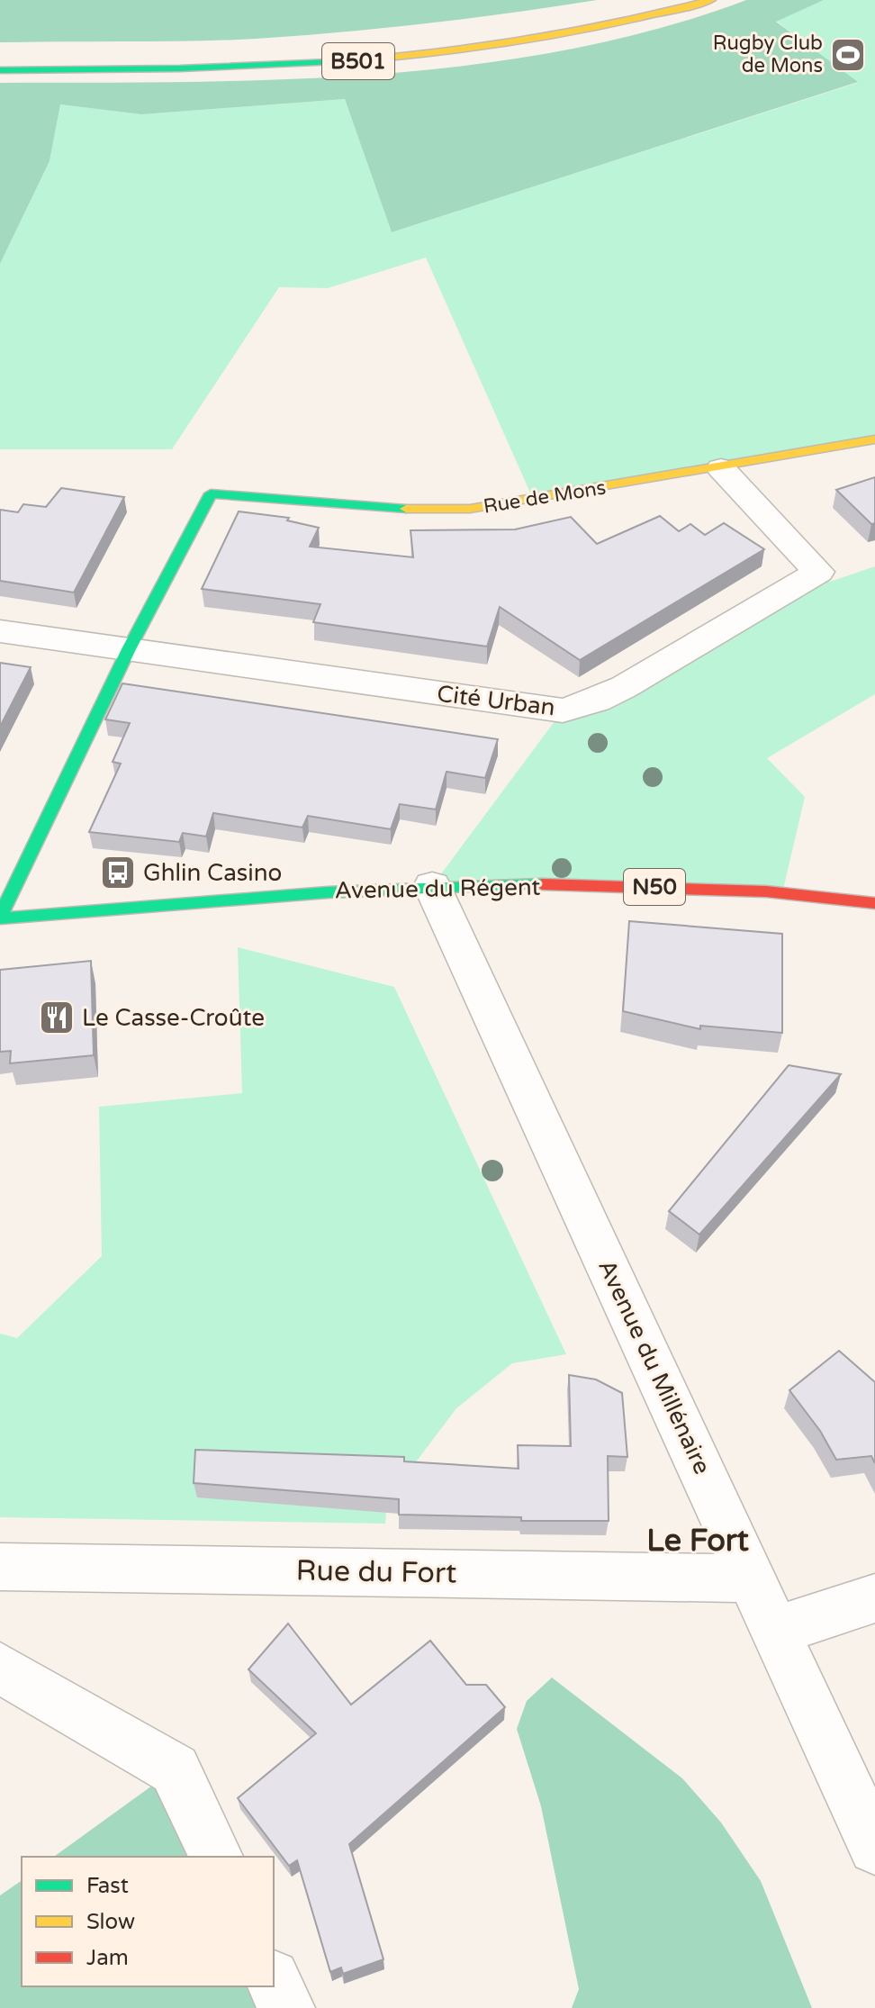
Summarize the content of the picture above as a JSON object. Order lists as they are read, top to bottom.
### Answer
{
  "streets": {
    "main road": [
      "B501",
      "Rue de Mons",
      "N50",
      "Avenue du Régent"
    ],
    "street": ["Cité Urban", "Avenue du Millénaire", "Rue du Fort"]
  },
  "crossings": [
    ["Rue de Mons", "Cité Urban"],
    ["Avenue du Régent", "Avenue du Millénaire"],
    ["Avenue du Millénaire", "Rue du Fort"]
  ],
  "districts": ["Le Fort"],
  "places": {
    "sports": ["Rugby Club de Mons"],
    "bus stop": ["Ghlin Casino"],
    "restaurant": ["Le Casse-Croûte"]
  },
  "legend": ["Fast", "Slow", "Jam"]
}
